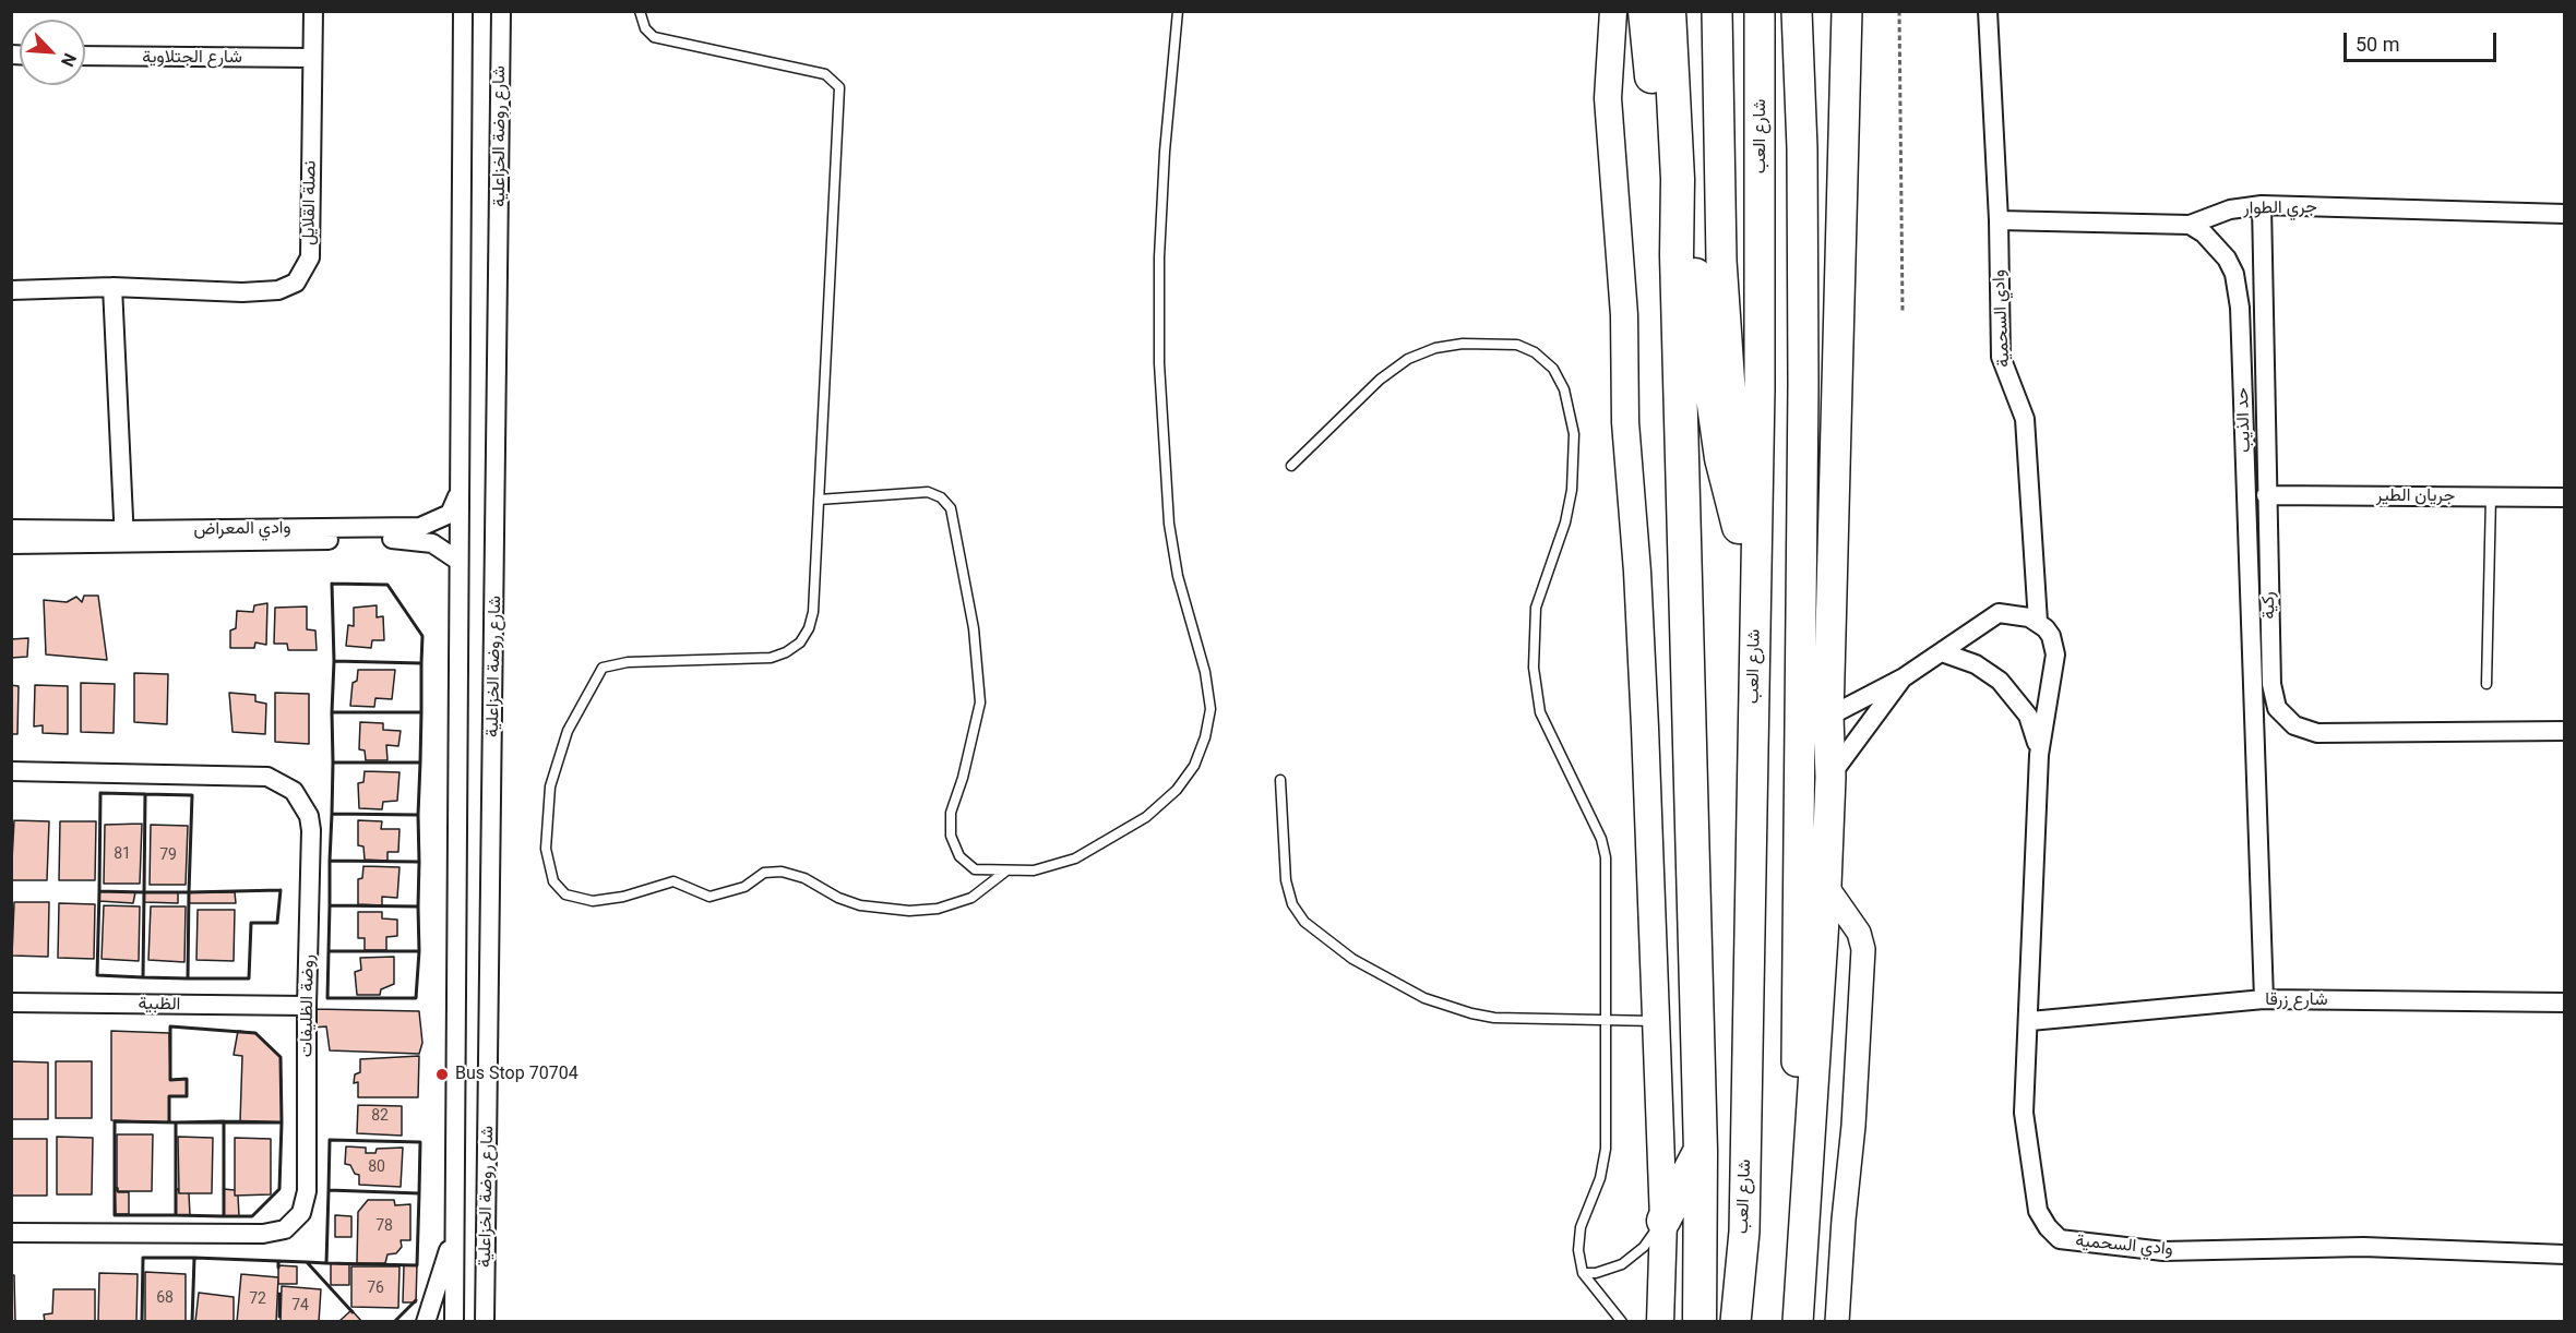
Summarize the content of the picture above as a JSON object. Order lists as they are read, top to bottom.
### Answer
{
  "streets": {
    "main road": ["شارع العب"],
    "street": [
      "شارع الجتلاوية",
      "شارع روضة الخزاعلية",
      "نصلة القلايل",
      "جري الطوار",
      "وادي السحمية",
      "حد الذيب",
      "جريان الطير",
      "وادي المعراض",
      "ركية",
      "شارع زرقا",
      "الظبية",
      "روضة الظليفات"
    ]
  },
  "crossings": [
    ["شارع الجتلاوية", "نصلة القلايل"],
    ["شارع روضة الخزاعلية", "وادي المعراض"],
    ["جري الطوار", "وادي السحمية"],
    ["جري الطوار", "حد الذيب"],
    ["جري الطوار", "ركية"],
    ["وادي السحمية", "شارع زرقا"],
    ["حد الذيب", "شارع زرقا"],
    ["جريان الطير", "ركية"],
    ["الظبية", "روضة الظليفات"]
  ],
  "places": ["Bus Stop 70704"],
  "house_numbers": [
    "81",
    "79",
    "82",
    "80",
    "78",
    "76",
    "68",
    "72",
    "74"
  ],
  "scale_bar": "50 m",
  "north": "bottom right"
}
